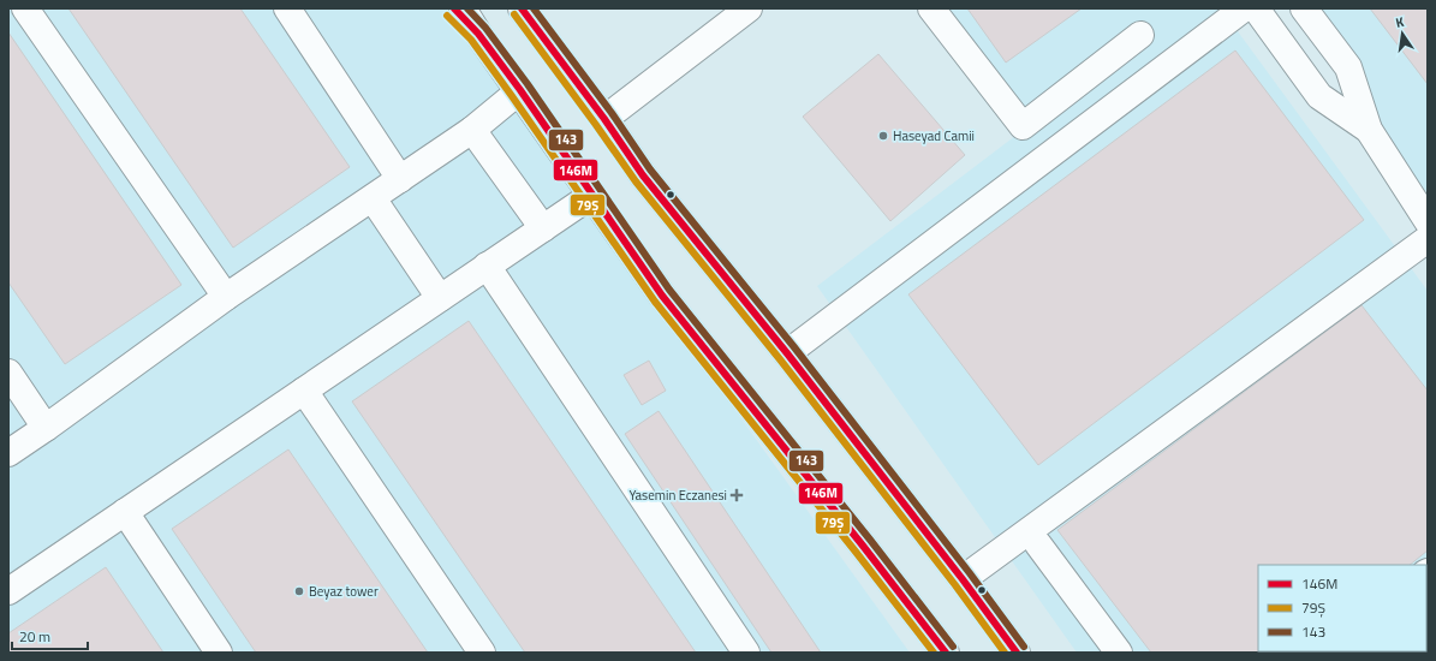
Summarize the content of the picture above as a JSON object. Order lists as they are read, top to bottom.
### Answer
{
  "places": {
    "other": ["Haseyad Camii", "Beyaz tower"],
    "health": ["Yasemin Eczanesi"]
  },
  "lines": ["transit line 146M", "transit line 143", "transit line 79Ş"],
  "legend": ["146M", "79Ş", "143"],
  "scale_bar": "20 m",
  "north": "top"
}
